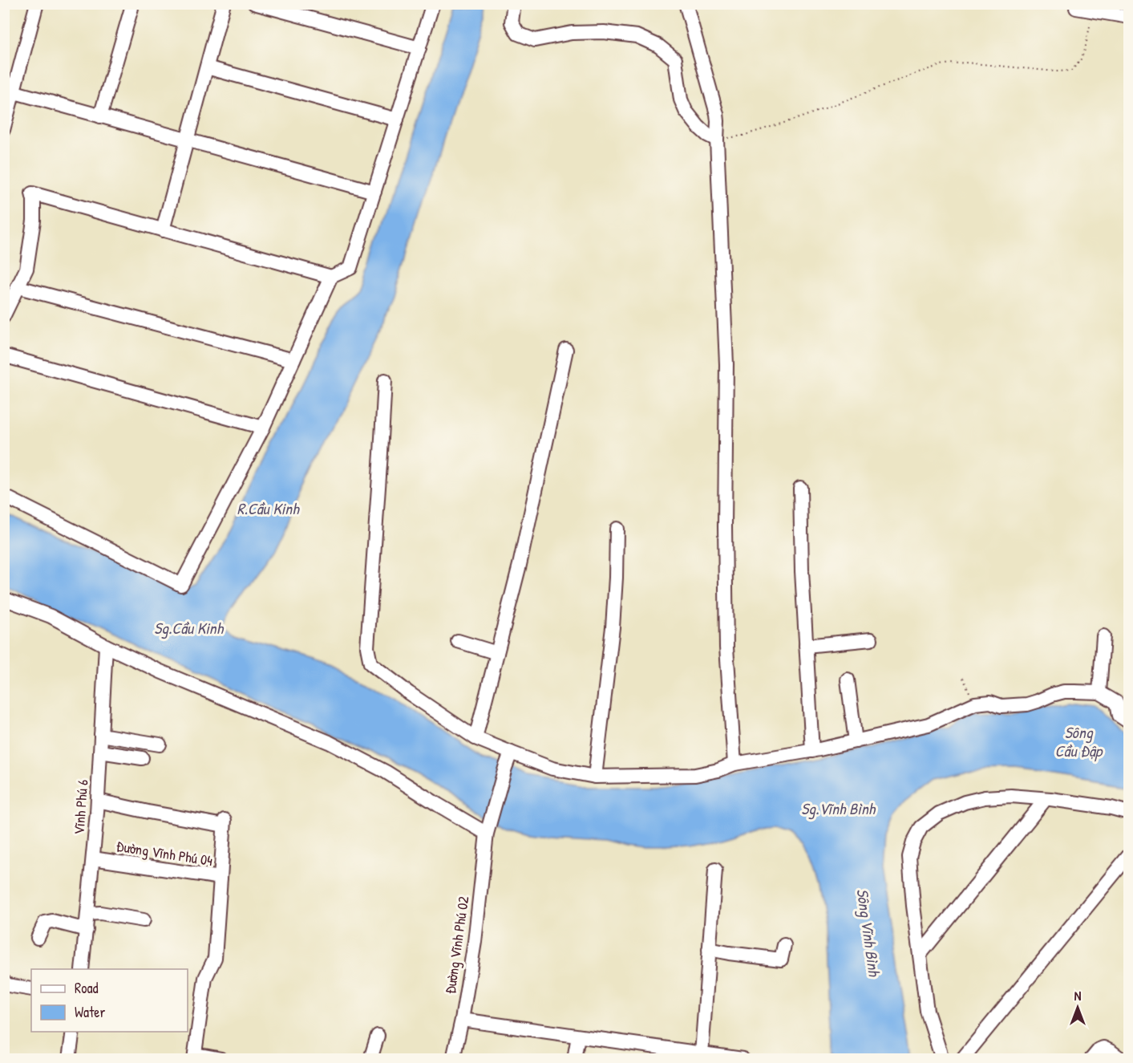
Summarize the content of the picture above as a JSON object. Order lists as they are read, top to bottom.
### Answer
{
  "streets": {
    "street": ["Vĩnh Phú 6", "Đường Vĩnh Phú 04", "Đường Vĩnh Phú 02"]
  },
  "crossings": [
    ["Vĩnh Phú 6", "Đường Vĩnh Phú 04"]
  ],
  "water": [
    "R.Cầu Kinh",
    "Sg.Cầu Kinh",
    "Sông Cầu Đập",
    "Sg.Vĩnh Bình",
    "Sông Vĩnh Bình"
  ],
  "legend": ["Road", "Water"],
  "north": "top"
}
